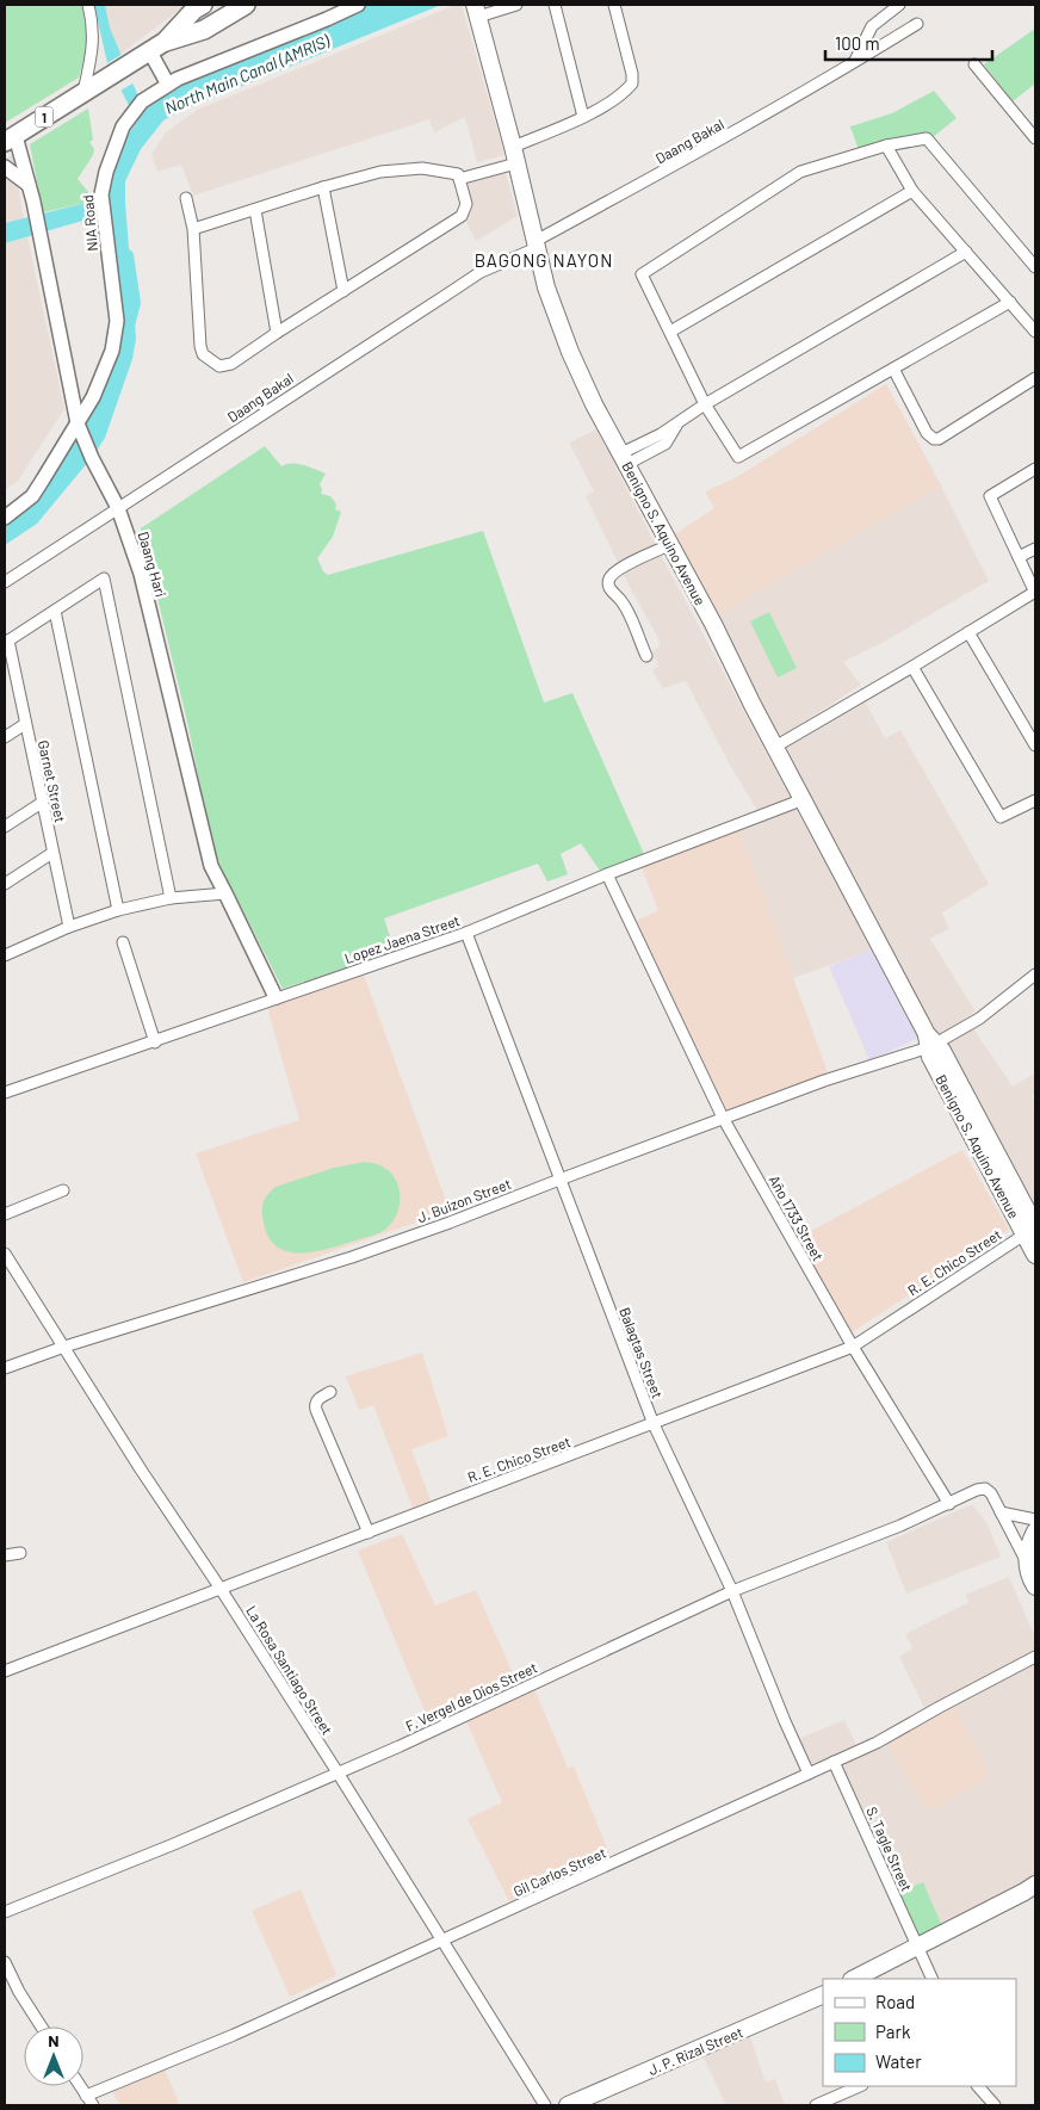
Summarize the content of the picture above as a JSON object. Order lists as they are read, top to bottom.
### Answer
{
  "streets": {
    "highway": ["1"],
    "main road": ["Benigno S. Aquino Avenue", "J. P. Rizal Street"],
    "street": [
      "Daang Bakal",
      "NIA Road",
      "Daang Hari",
      "Garnet Street",
      "Lopez Jaena Street",
      "J. Buizon Street",
      "Año 1733 Street",
      "R. E. Chico Street",
      "Balagtas Street",
      "La Rosa Santiago Street",
      "F. Vergel de Dios Street",
      "S. Tagle Street",
      "Gil Carlos Street"
    ]
  },
  "crossings": [
    ["1", "Daang Hari"],
    ["Daang Bakal", "Benigno S. Aquino Avenue"],
    ["Daang Bakal", "Daang Hari"],
    ["NIA Road", "Daang Hari"],
    ["Benigno S. Aquino Avenue", "Lopez Jaena Street"],
    ["Benigno S. Aquino Avenue", "J. Buizon Street"],
    ["Benigno S. Aquino Avenue", "R. E. Chico Street"],
    ["Daang Hari", "Lopez Jaena Street"],
    ["Lopez Jaena Street", "Año 1733 Street"],
    ["Lopez Jaena Street", "Balagtas Street"],
    ["J. Buizon Street", "Año 1733 Street"],
    ["J. Buizon Street", "Balagtas Street"],
    ["J. Buizon Street", "La Rosa Santiago Street"],
    ["Año 1733 Street", "R. E. Chico Street"],
    ["Año 1733 Street", "F. Vergel de Dios Street"],
    ["R. E. Chico Street", "Balagtas Street"],
    ["R. E. Chico Street", "La Rosa Santiago Street"],
    ["Balagtas Street", "F. Vergel de Dios Street"],
    ["Balagtas Street", "Gil Carlos Street"],
    ["La Rosa Santiago Street", "F. Vergel de Dios Street"],
    ["La Rosa Santiago Street", "Gil Carlos Street"],
    ["S. Tagle Street", "Gil Carlos Street"]
  ],
  "districts": ["BAGONG NAYON"],
  "water": ["North Main Canal (AMRIS)"],
  "legend": ["Road", "Park", "Water"],
  "scale_bar": "100 m",
  "north": "top"
}
